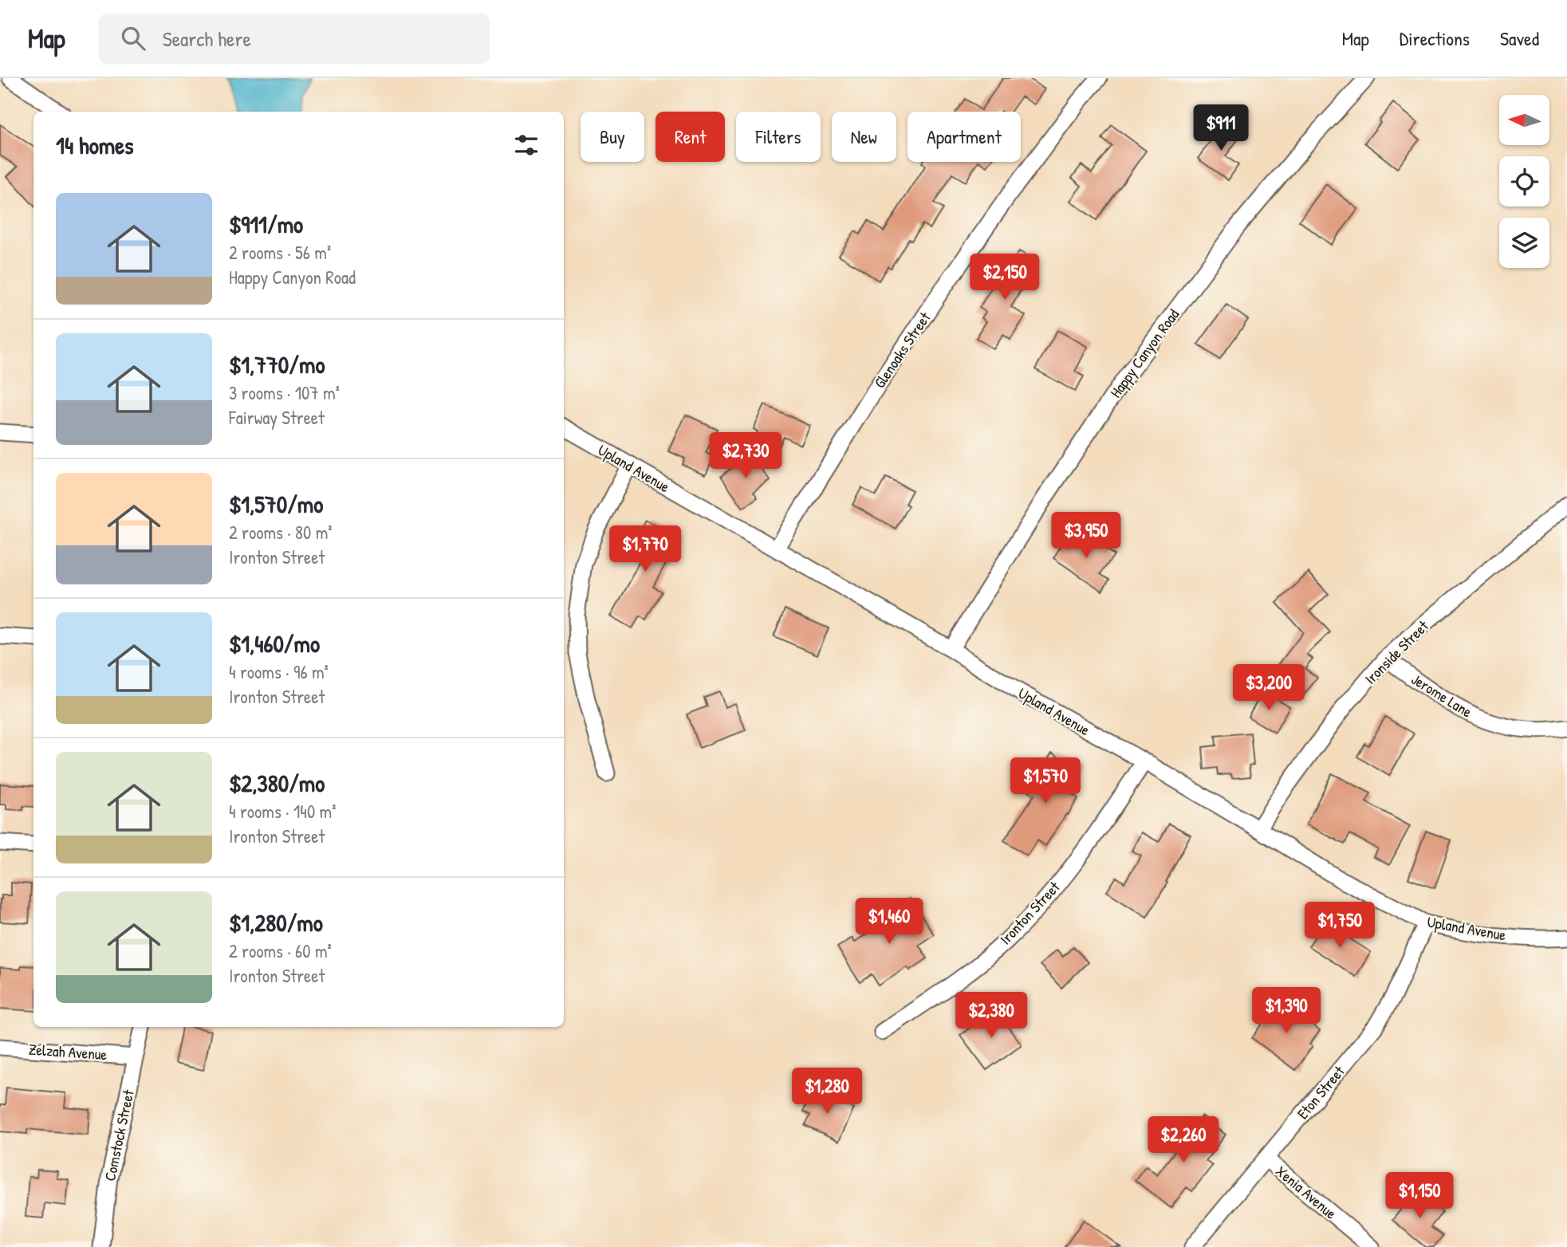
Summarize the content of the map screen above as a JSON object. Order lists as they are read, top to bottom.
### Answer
{
  "streets": {
    "street": [
      "Glenoaks Street",
      "Happy Canyon Road",
      "Upland Avenue",
      "Ironside Street",
      "Jerome Lane",
      "Ironton Street",
      "Zelzah Avenue",
      "Eton Street",
      "Comstock Street",
      "Xenia Avenue"
    ]
  },
  "crossings": [
    ["Glenoaks Street", "Upland Avenue"],
    ["Happy Canyon Road", "Upland Avenue"],
    ["Upland Avenue", "Ironside Street"],
    ["Upland Avenue", "Ironton Street"],
    ["Upland Avenue", "Eton Street"],
    ["Ironside Street", "Jerome Lane"],
    ["Zelzah Avenue", "Comstock Street"],
    ["Eton Street", "Xenia Avenue"]
  ],
  "north": "left",
  "page": {
    "header": "Map",
    "search": "Search here",
    "nav": ["Map", "Directions", "Saved"],
    "price": [
      "$911",
      "$2,150",
      "$2,730",
      "$3,950",
      "$1,770",
      "$3,200",
      "$1,570",
      "$1,460",
      "$1,750",
      "$1,390",
      "$2,380",
      "$1,280",
      "$2,260",
      "$1,150"
    ],
    "chip": [
      "Buy",
      "Rent",
      "Filters",
      "New",
      "Apartment"
    ],
    "heading": "14 homes",
    "list": [
      {
        "name": "$911/mo",
        "note": "2 rooms · 56 m² · Happy Canyon Road"
      },
      {
        "name": "$1,770/mo",
        "note": "3 rooms · 107 m² · Fairway Street"
      },
      {
        "name": "$1,570/mo",
        "note": "2 rooms · 80 m² · Ironton Street"
      },
      {
        "name": "$1,460/mo",
        "note": "4 rooms · 96 m² · Ironton Street"
      },
      {
        "name": "$2,380/mo",
        "note": "4 rooms · 140 m² · Ironton Street"
      },
      {
        "name": "$1,280/mo",
        "note": "2 rooms · 60 m² · Ironton Street"
      }
    ]
  }
}
